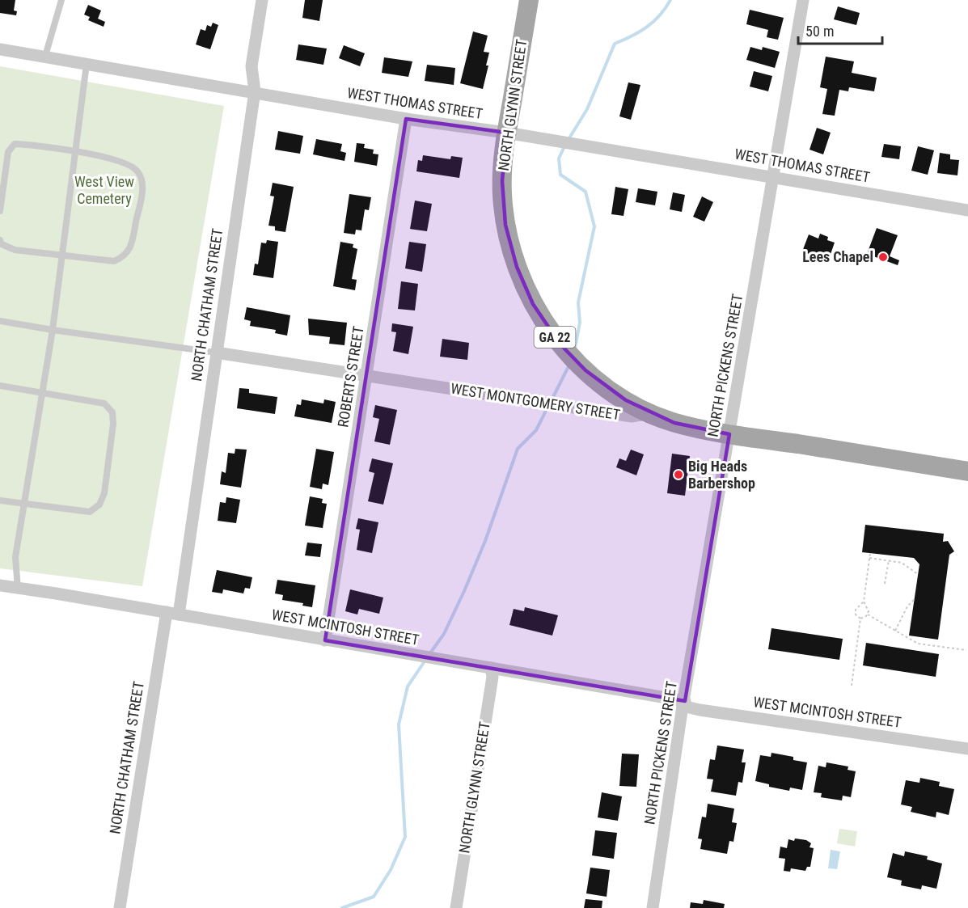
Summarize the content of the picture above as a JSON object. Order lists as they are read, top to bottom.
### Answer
{
  "streets": {
    "main road": ["NORTH GLYNN STREET", "GA 22", "WEST MONTGOMERY STREET"],
    "street": [
      "WEST THOMAS STREET",
      "NORTH CHATHAM STREET",
      "NORTH PICKENS STREET",
      "ROBERTS STREET",
      "WEST MCINTOSH STREET"
    ]
  },
  "crossings": [
    ["WEST THOMAS STREET", "NORTH GLYNN STREET"],
    ["WEST THOMAS STREET", "NORTH CHATHAM STREET"],
    ["WEST THOMAS STREET", "NORTH PICKENS STREET"],
    ["WEST THOMAS STREET", "ROBERTS STREET"],
    ["NORTH GLYNN STREET", "WEST MONTGOMERY STREET"],
    ["NORTH GLYNN STREET", "WEST MCINTOSH STREET"],
    ["NORTH CHATHAM STREET", "WEST MONTGOMERY STREET"],
    ["NORTH CHATHAM STREET", "WEST MCINTOSH STREET"],
    ["NORTH PICKENS STREET", "WEST MONTGOMERY STREET"],
    ["NORTH PICKENS STREET", "WEST MCINTOSH STREET"],
    ["ROBERTS STREET", "WEST MONTGOMERY STREET"],
    ["ROBERTS STREET", "WEST MCINTOSH STREET"]
  ],
  "parks": ["West View Cemetery"],
  "places": ["Lees Chapel", "Big Heads Barbershop"],
  "scale_bar": "50 m"
}
